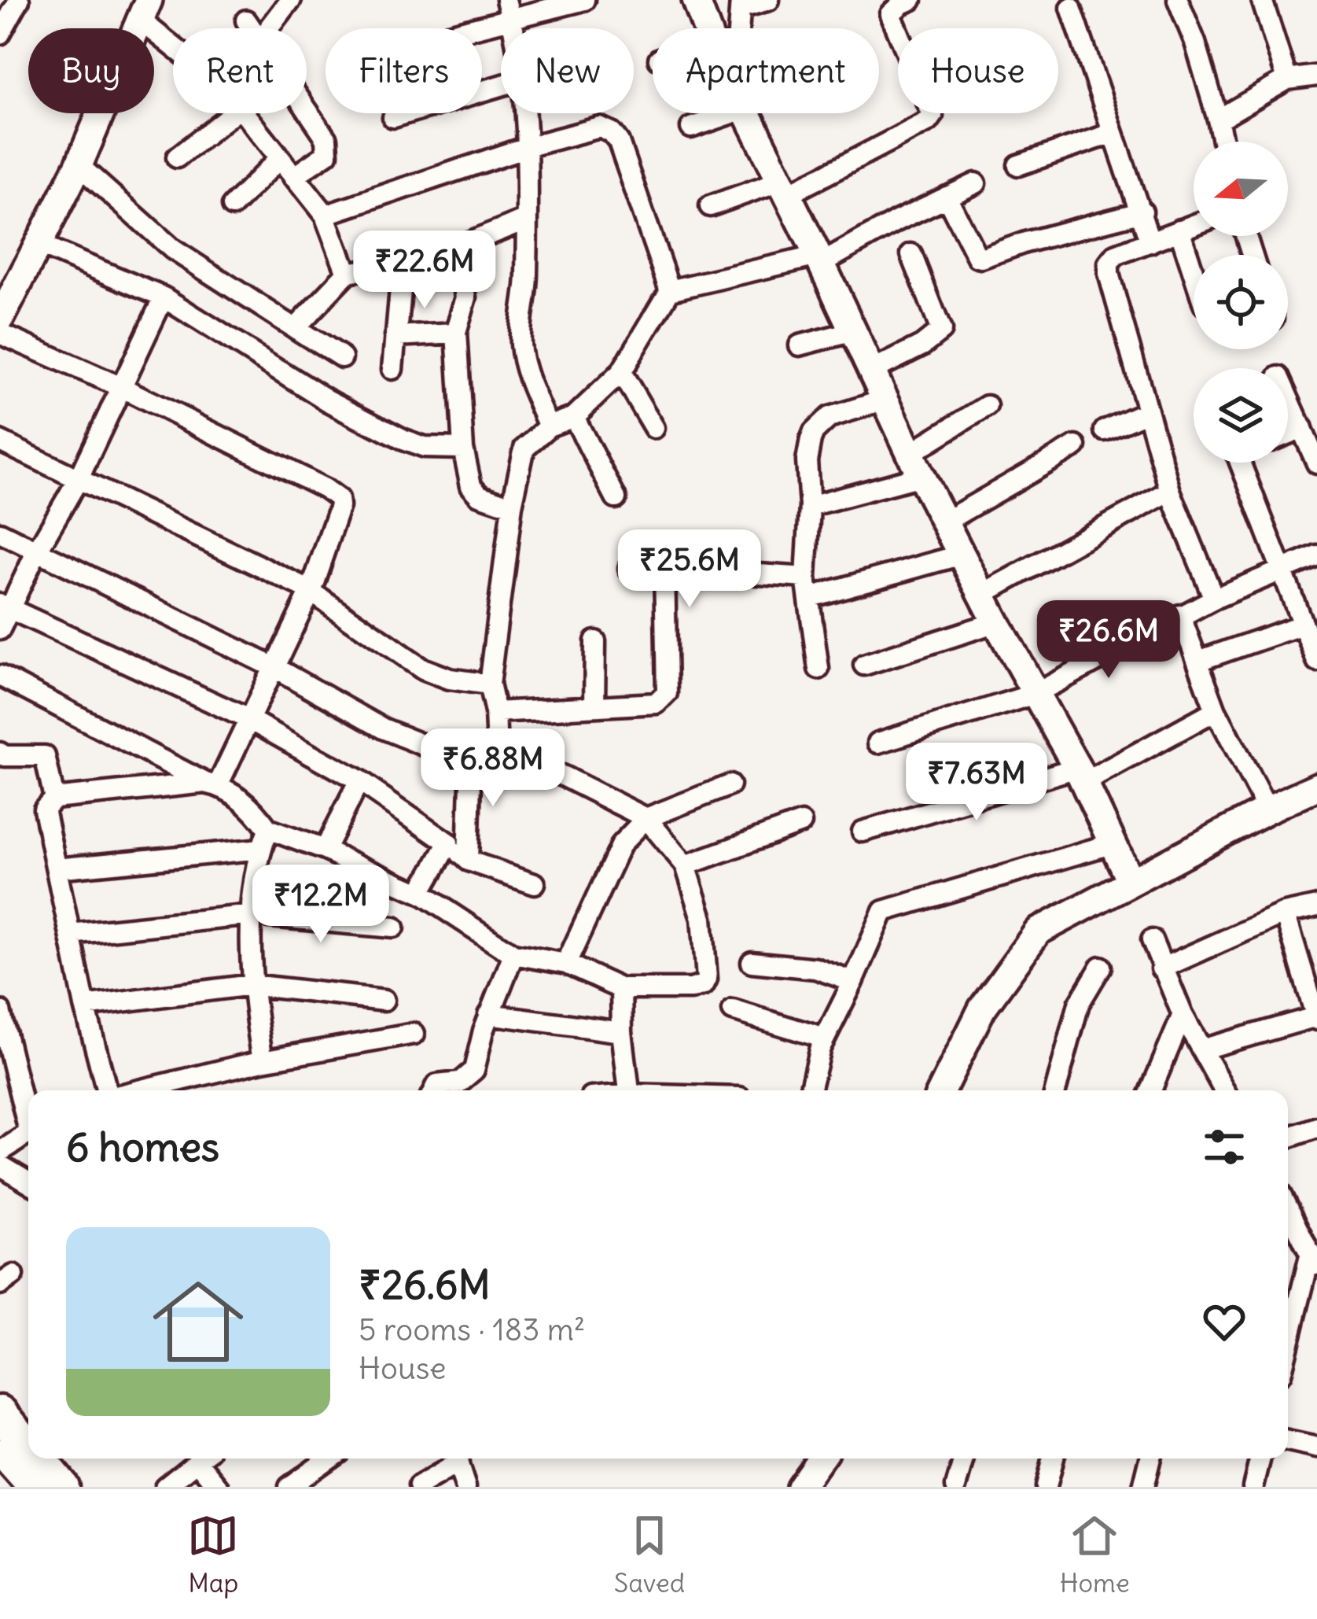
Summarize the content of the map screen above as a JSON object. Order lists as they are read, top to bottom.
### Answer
{
  "north": "left",
  "page": {
    "chip": [
      "Buy",
      "Rent",
      "Filters",
      "New",
      "Apartment",
      "House"
    ],
    "price": [
      "₹22.6M",
      "₹25.6M",
      "₹26.6M",
      "₹6.88M",
      "₹7.63M",
      "₹12.2M"
    ],
    "heading": "6 homes",
    "list": [
      {
        "name": "₹26.6M",
        "note": "5 rooms · 183 m² · House"
      }
    ],
    "tabs": ["Map", "Saved", "Home"]
  }
}
